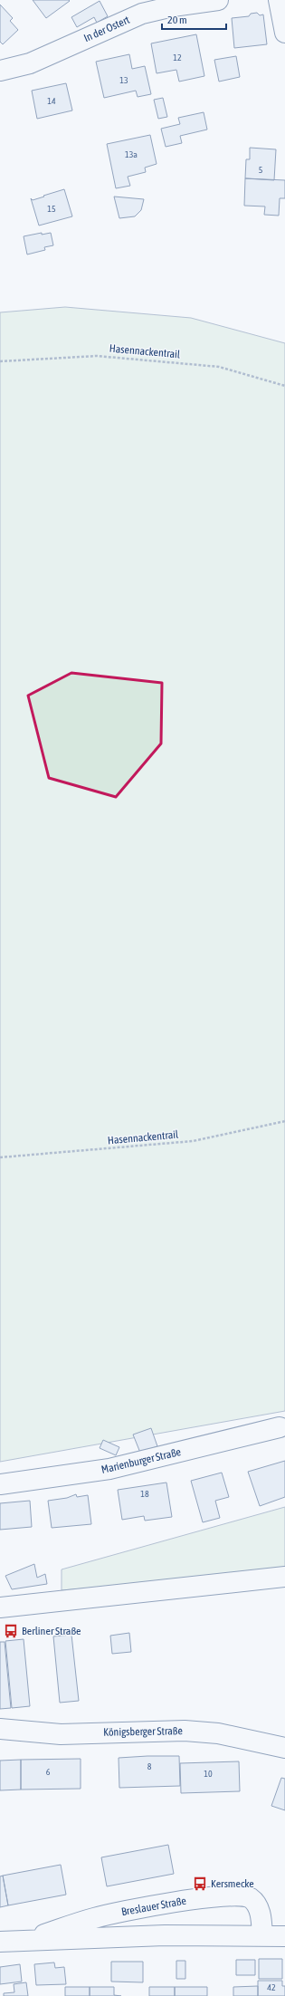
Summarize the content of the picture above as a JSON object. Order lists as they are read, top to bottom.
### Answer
{
  "streets": {
    "street": [
      "In der Ostert",
      "Marienburger Straße",
      "Königsberger Straße",
      "Breslauer Straße"
    ],
    "path": ["Hasennackentrail"]
  },
  "places": {
    "bus stop": ["Berliner Straße", "Kersmecke"]
  },
  "house_numbers": [
    "12",
    "13",
    "14",
    "13a",
    "5",
    "15",
    "18",
    "8",
    "6",
    "10",
    "42"
  ],
  "scale_bar": "20 m"
}
